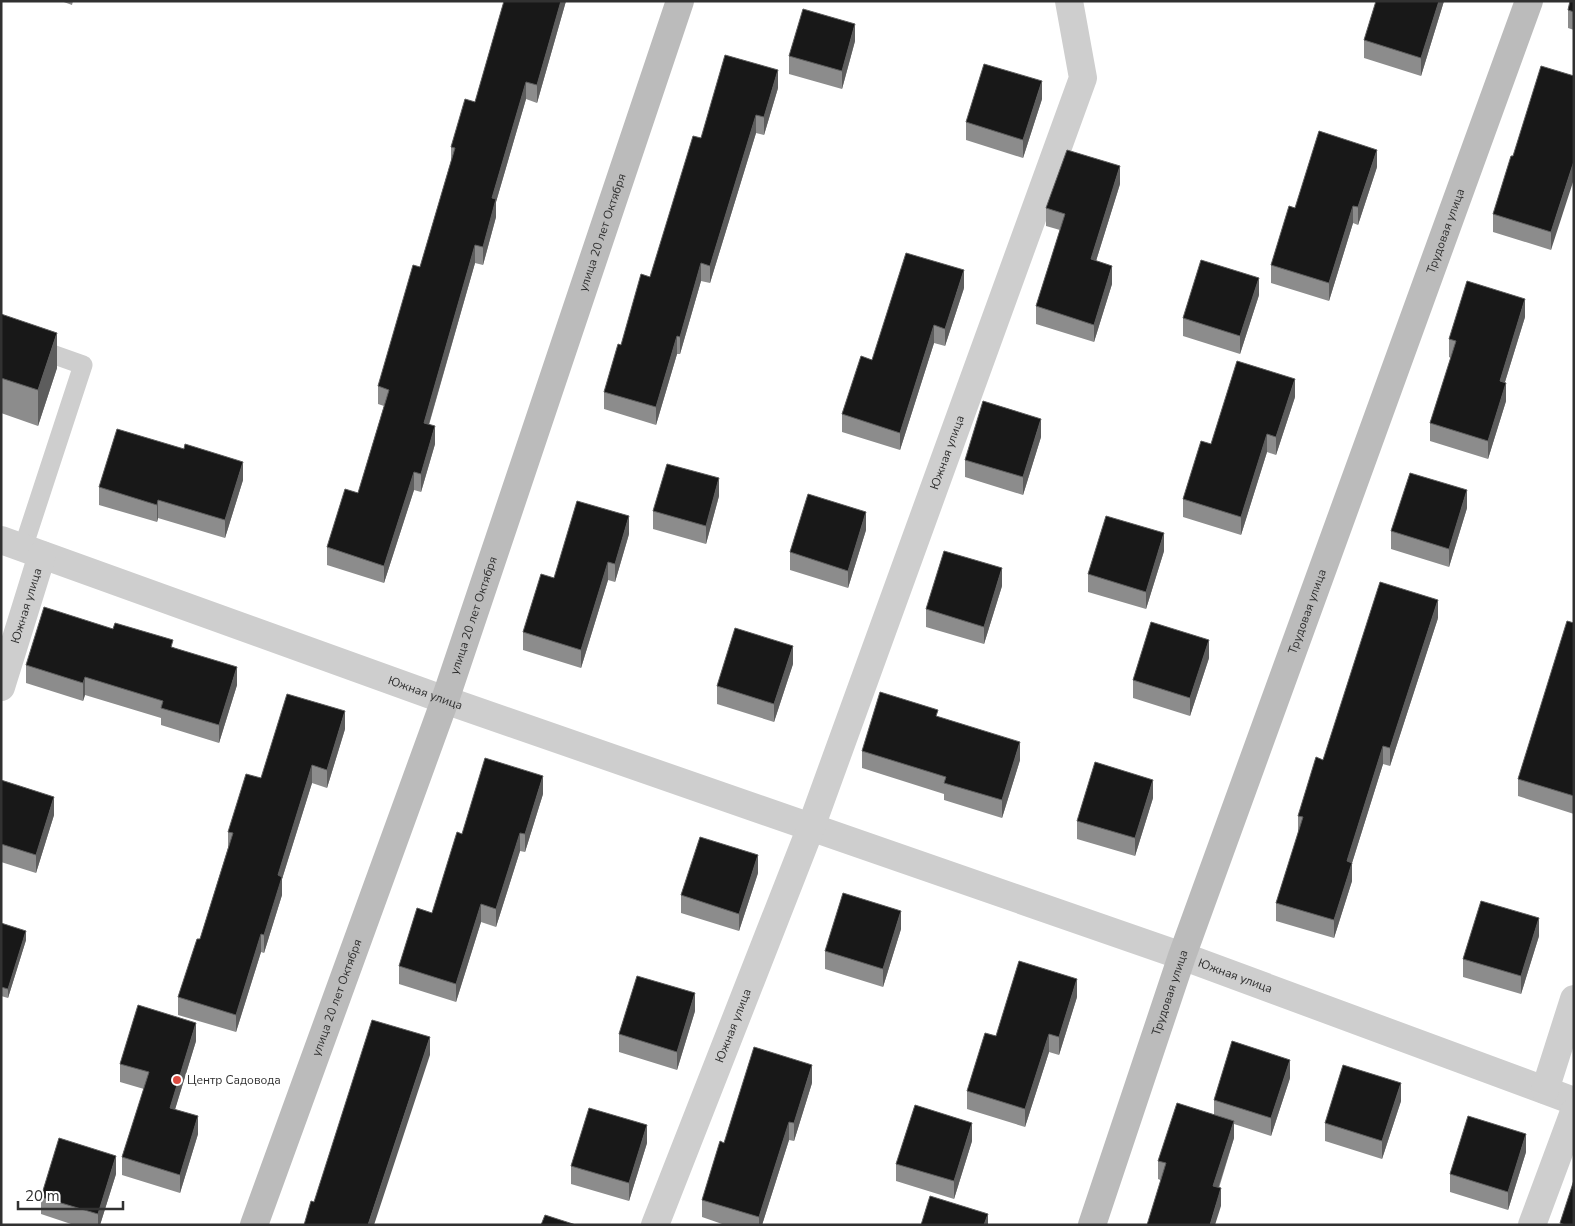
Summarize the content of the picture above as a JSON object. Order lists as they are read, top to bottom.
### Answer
{
  "streets": {
    "main road": ["улица 20 лет Октября", "Трудовая улица"],
    "street": ["Южная улица"]
  },
  "crossings": [
    ["улица 20 лет Октября", "Южная улица"],
    ["Трудовая улица", "Южная улица"]
  ],
  "places": ["Центр Садовода"],
  "scale_bar": "20 m"
}
